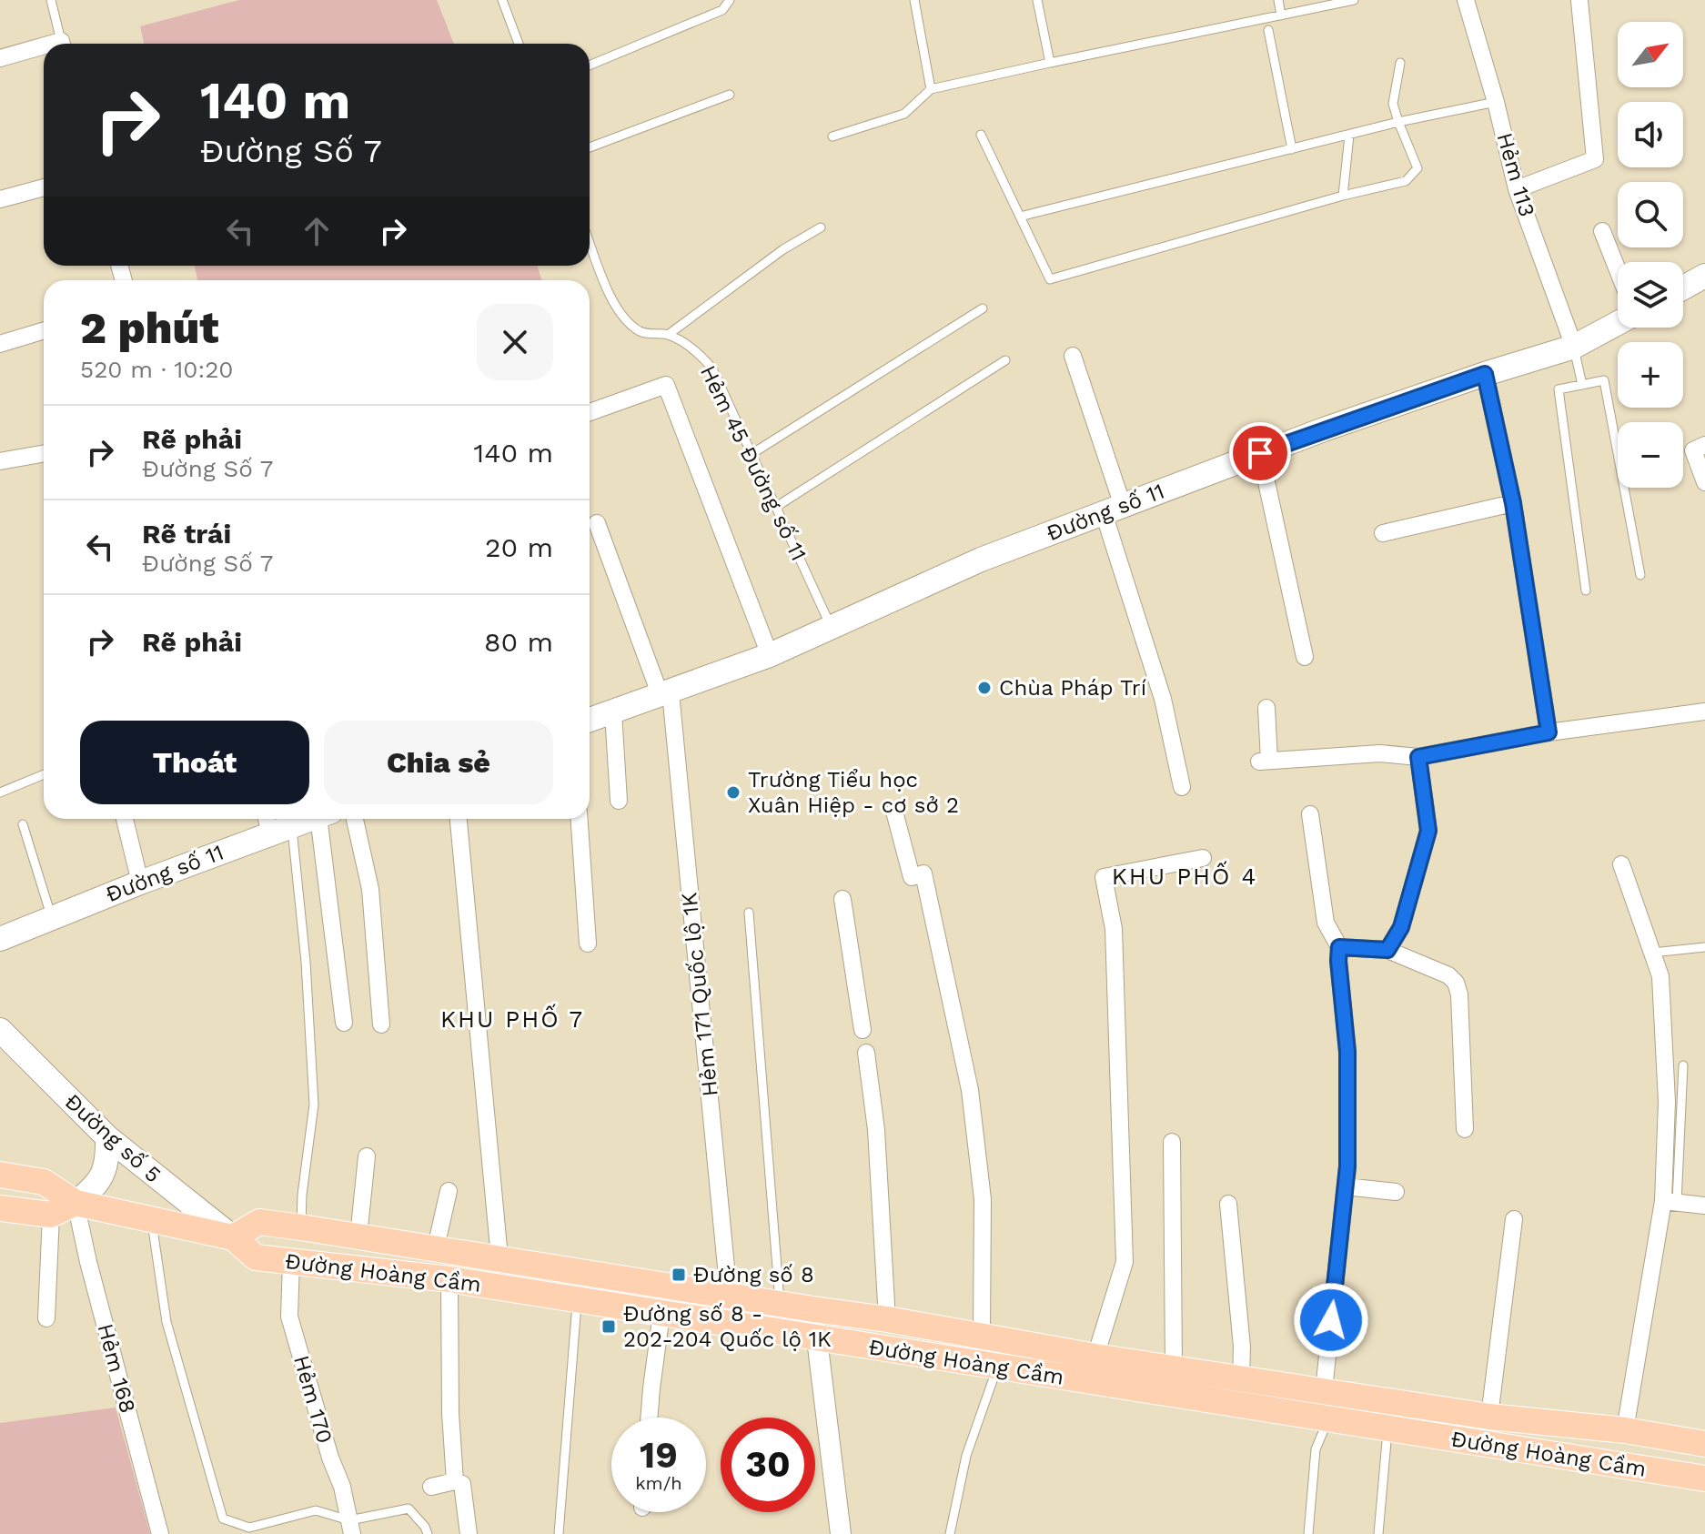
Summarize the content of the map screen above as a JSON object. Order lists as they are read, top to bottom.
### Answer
{
  "streets": {
    "main road": ["Đường số 11", "Đường số 5", "Đường Hoàng Cầm"],
    "street": [
      "Hẻm 113",
      "Hẻm 171 Quốc lộ 1K",
      "Hẻm 168",
      "Hẻm 170"
    ],
    "lane": ["Hẻm 45 Đường số 11"]
  },
  "crossings": [
    ["Hẻm 113", "Đường số 11"],
    ["Hẻm 45 Đường số 11", "Đường số 11"],
    ["Đường số 11", "Hẻm 171 Quốc lộ 1K"],
    ["Hẻm 171 Quốc lộ 1K", "Đường Hoàng Cầm"],
    ["Đường số 5", "Đường Hoàng Cầm"],
    ["Đường Hoàng Cầm", "Hẻm 168"],
    ["Đường Hoàng Cầm", "Hẻm 170"]
  ],
  "districts": ["KHU PHỐ 4", "KHU PHỐ 7"],
  "places": {
    "other": ["Chùa Pháp Trí", "Trường Tiểu học Xuân Hiệp - cơ sở 2"],
    "transit": ["Đường số 8", "Đường số 8 - 202-204 Quốc lộ 1K"]
  },
  "north": "top right",
  "page": {
    "map_buttons": ["+", "−"],
    "turn": ["140 m", "Đường Số 7"],
    "heading": ["2 phút", "520 m · 10:20"],
    "list": [
      {
        "name": "Rẽ phải",
        "note": "Đường Số 7",
        "value": "140 m"
      },
      {
        "name": "Rẽ trái",
        "note": "Đường Số 7",
        "value": "20 m"
      },
      {
        "name": "Rẽ phải",
        "value": "80 m"
      }
    ],
    "buttons": ["Thoát", "Chia sẻ"],
    "speed": "19 km/h",
    "limit": "30"
  }
}
